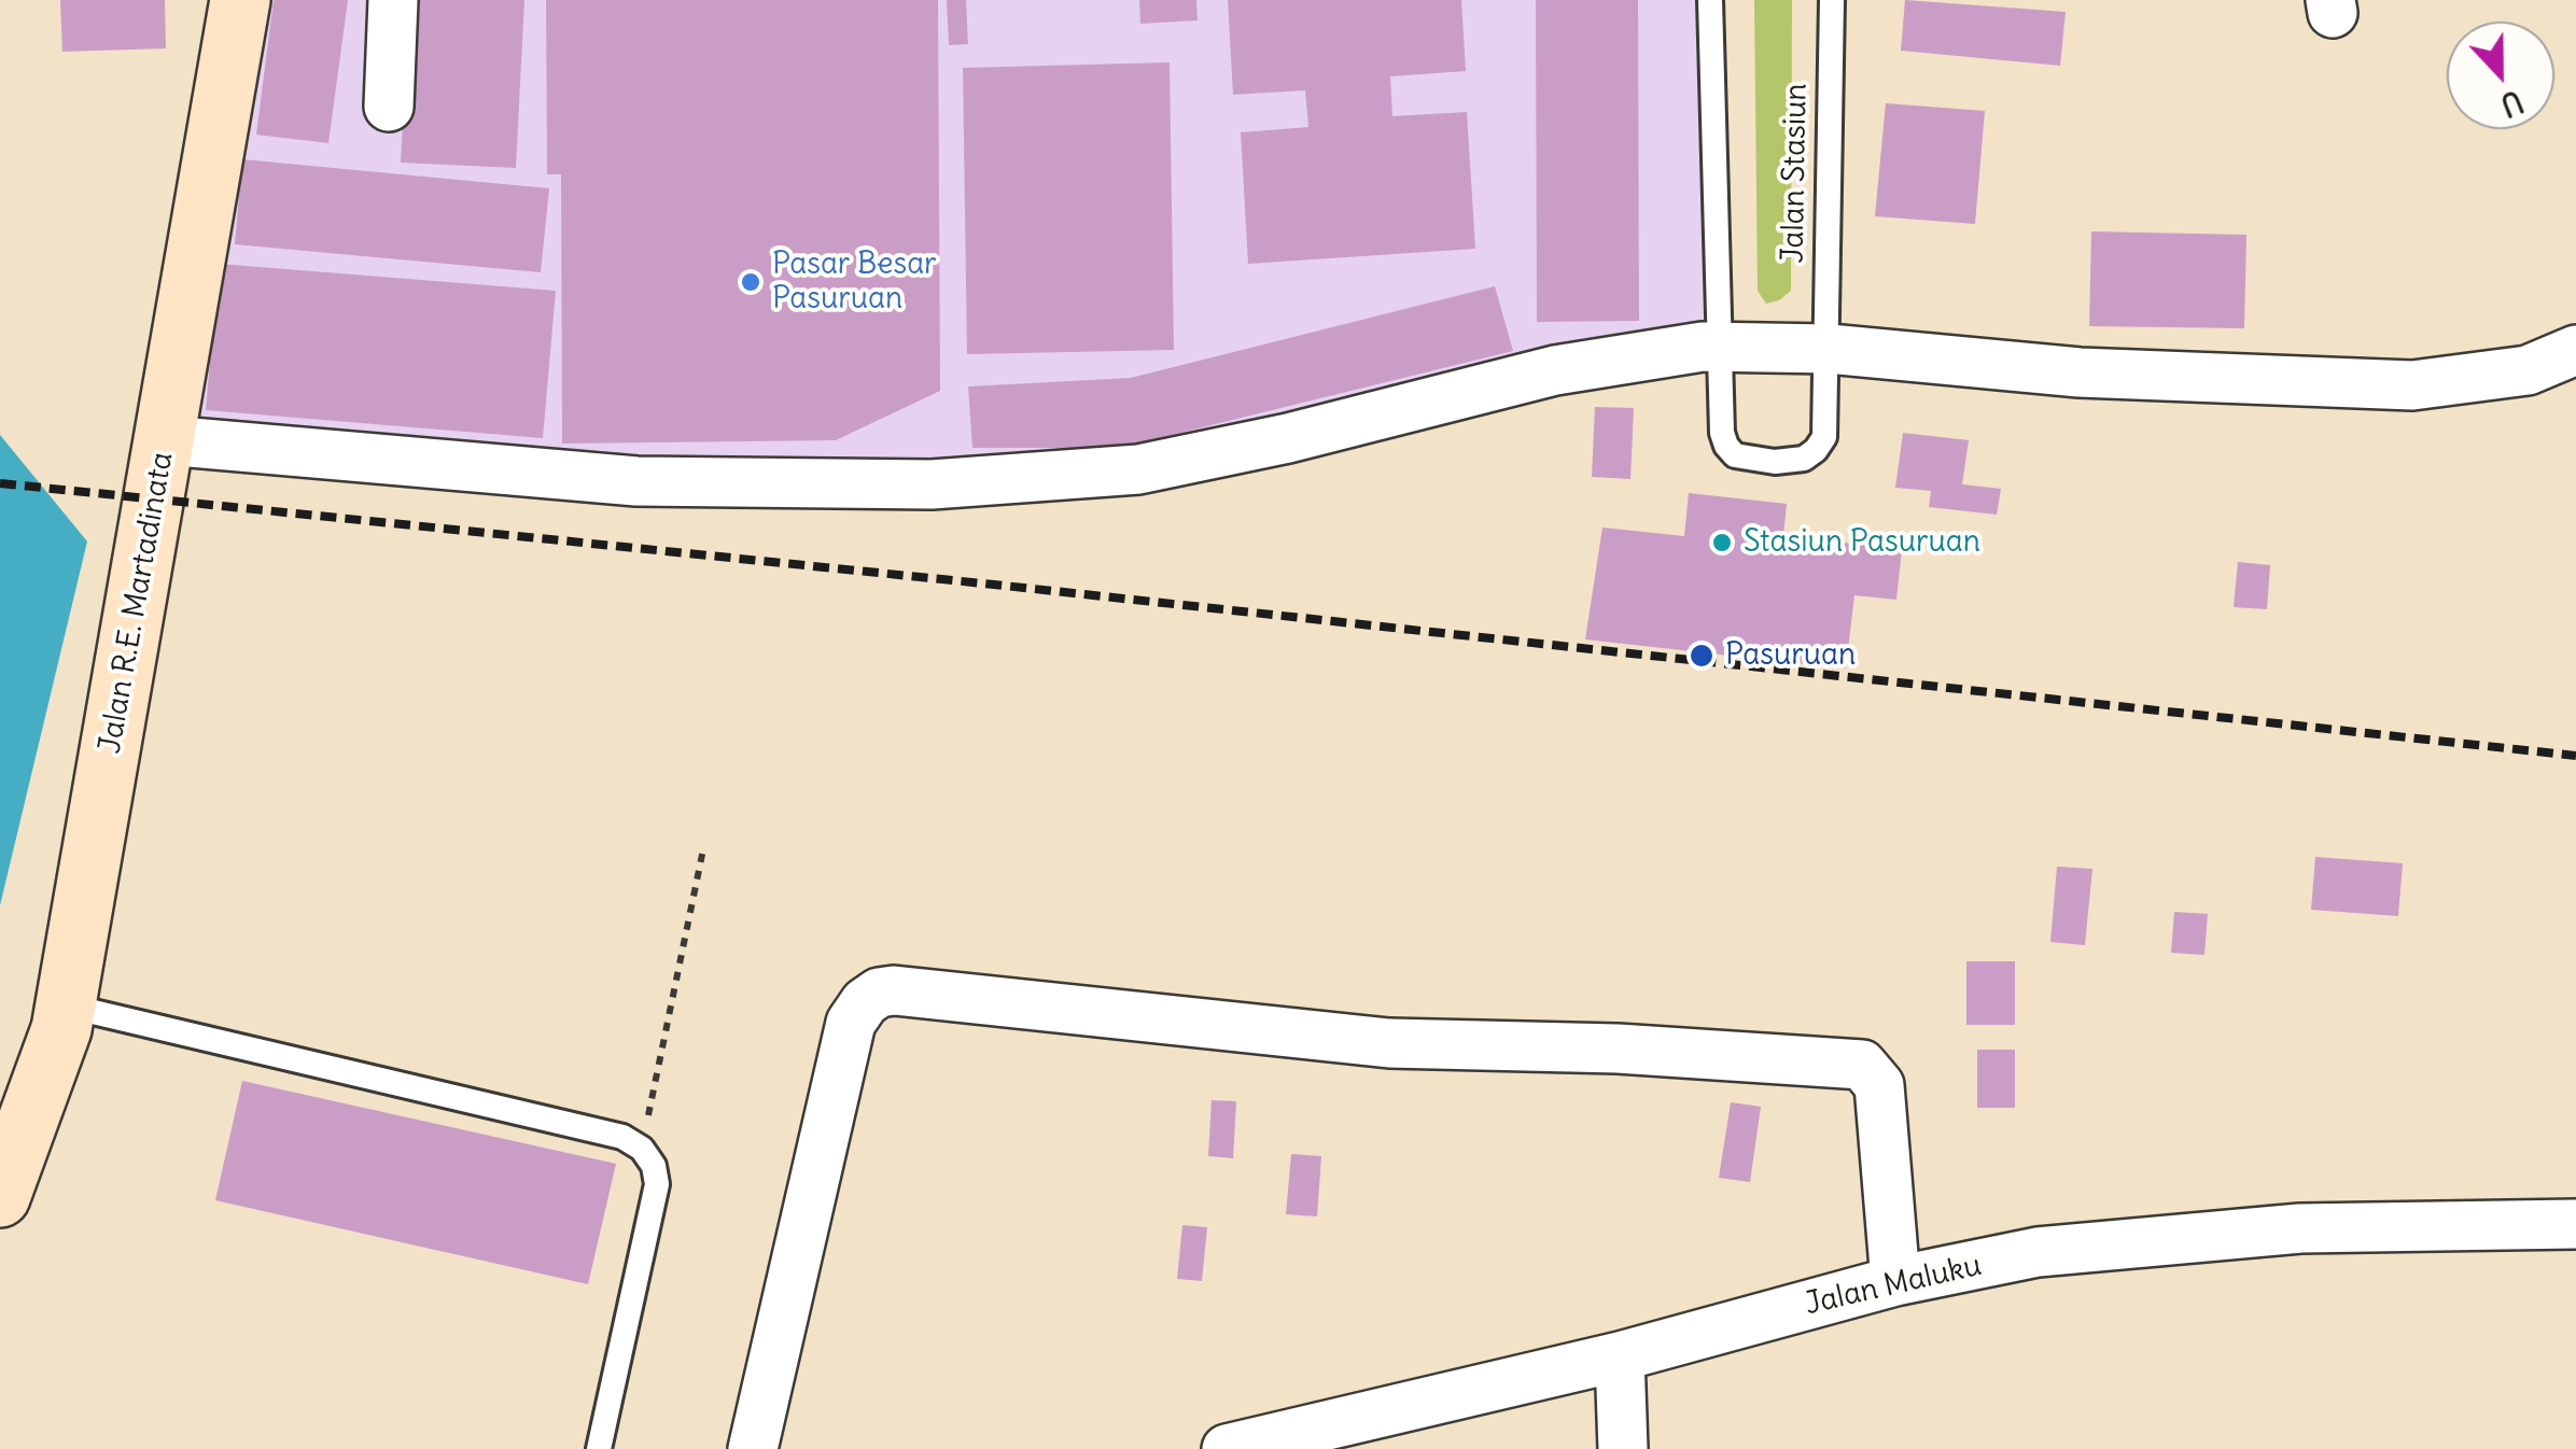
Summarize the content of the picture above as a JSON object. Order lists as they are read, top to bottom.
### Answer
{
  "streets": {
    "street": ["Jalan R.E. Martadinata", "Jalan Maluku"],
    "lane": ["Jalan Stasiun"]
  },
  "places": ["Pasar Besar Pasuruan", "Stasiun Pasuruan", "Pasuruan"],
  "north": "bottom"
}
